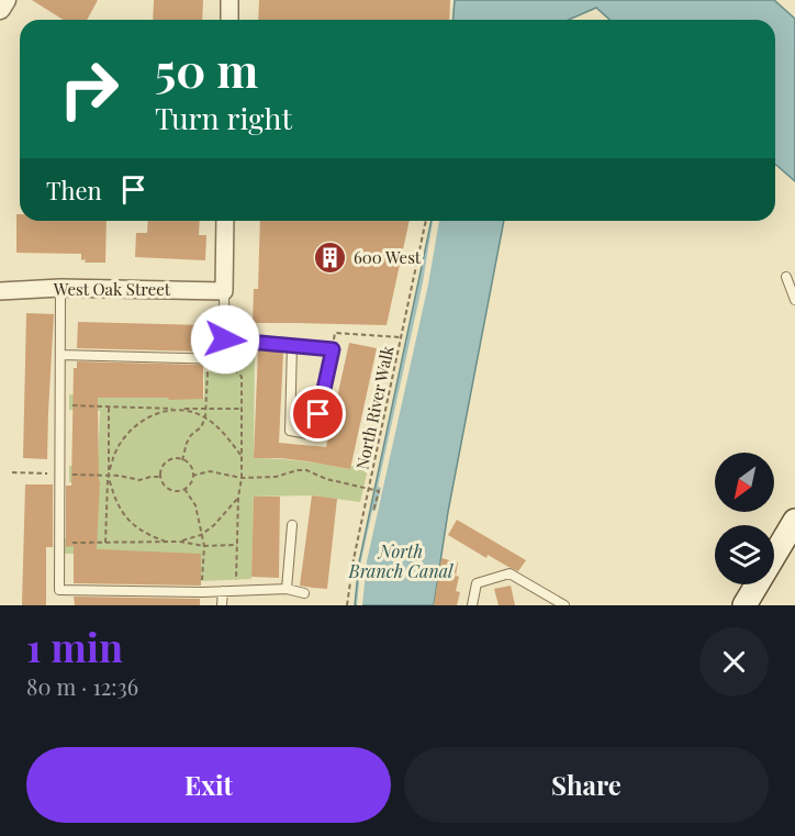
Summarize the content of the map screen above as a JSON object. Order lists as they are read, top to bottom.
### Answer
{
  "streets": {
    "street": ["West Oak Street"],
    "path": ["North River Walk"]
  },
  "water": ["North Branch Canal"],
  "places": {
    "building": ["600 West"]
  },
  "north": "bottom left",
  "page": {
    "turn": ["50 m", "Turn right"],
    "then": "Then",
    "heading": ["1 min", "80 m · 12:36"],
    "buttons": ["Exit", "Share"]
  }
}
